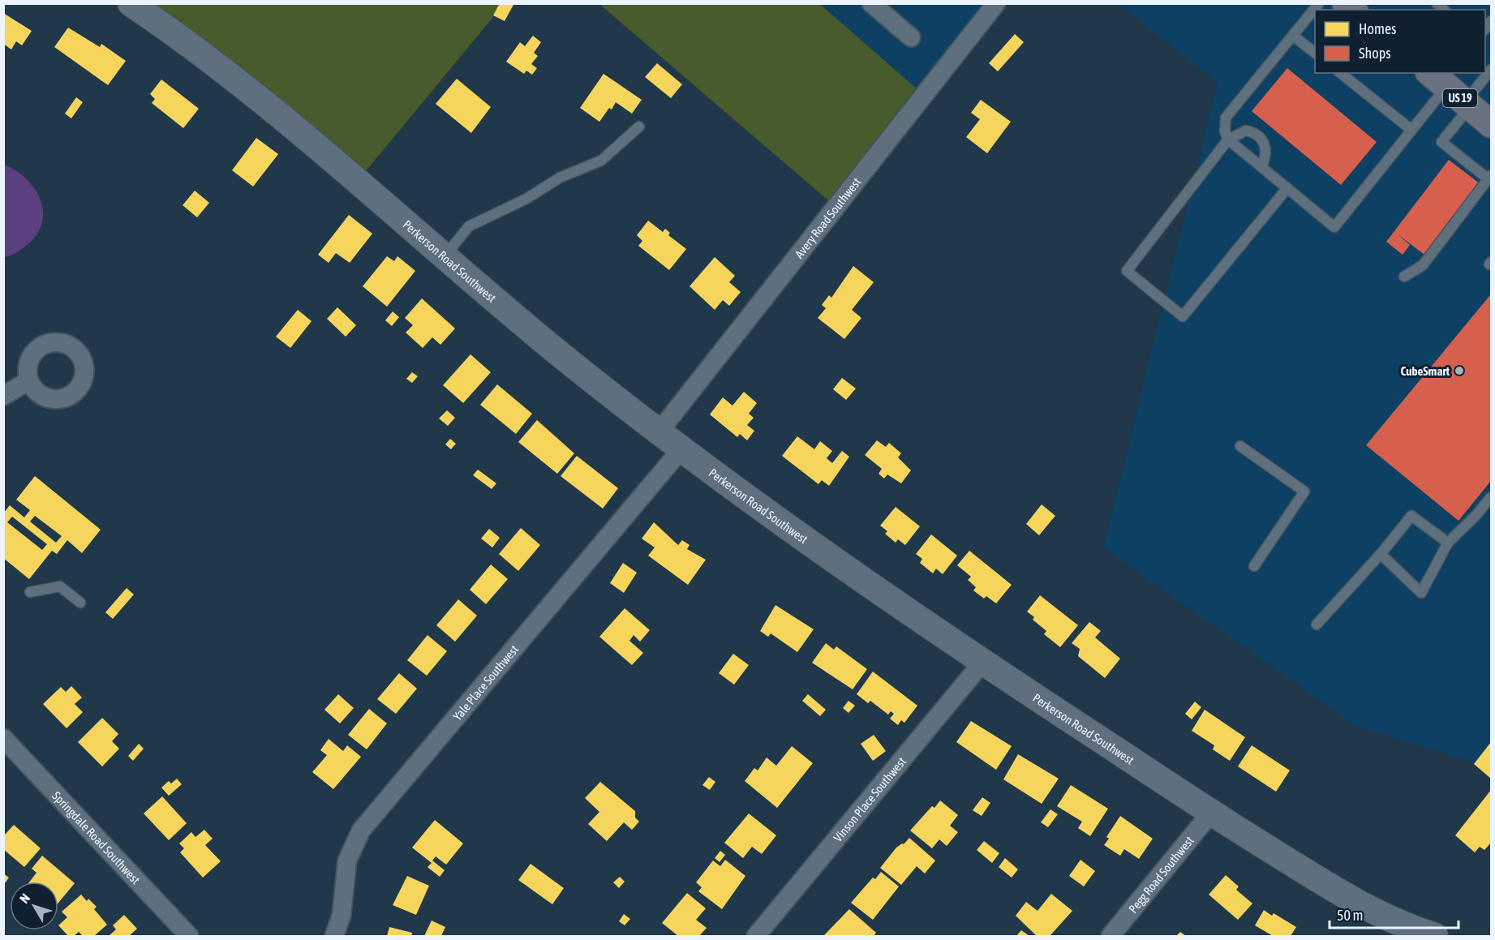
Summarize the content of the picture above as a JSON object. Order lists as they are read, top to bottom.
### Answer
{
  "streets": {
    "main road": ["US 19"],
    "street": [
      "Avery Road Southwest",
      "Perkerson Road Southwest",
      "Yale Place Southwest",
      "Vinson Place Southwest",
      "Springdale Road Southwest",
      "Pegg Road Southwest"
    ]
  },
  "crossings": [
    ["Avery Road Southwest", "Perkerson Road Southwest"],
    ["Perkerson Road Southwest", "Yale Place Southwest"],
    ["Perkerson Road Southwest", "Vinson Place Southwest"],
    ["Perkerson Road Southwest", "Pegg Road Southwest"]
  ],
  "places": ["CubeSmart"],
  "legend": ["Homes", "Shops"],
  "scale_bar": "50 m",
  "north": "top left"
}
